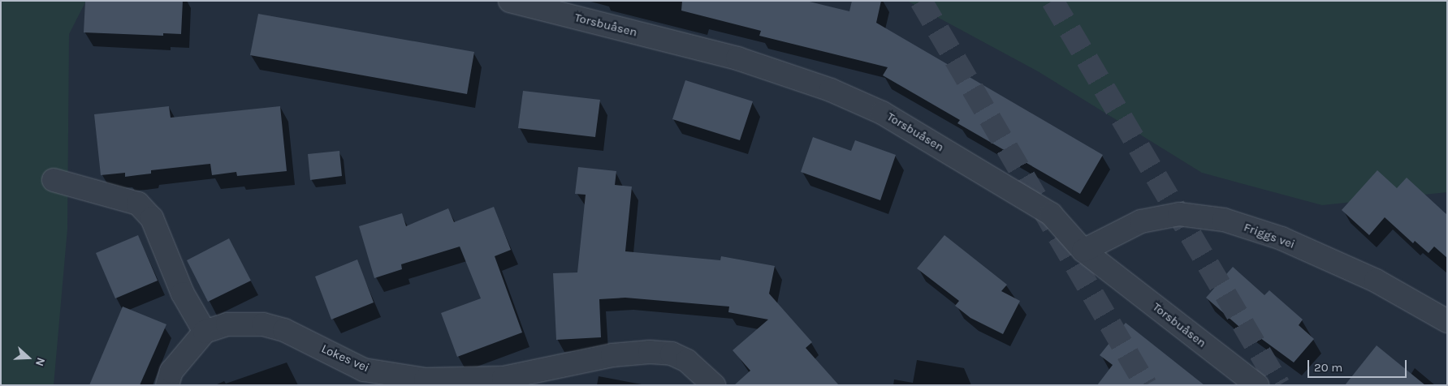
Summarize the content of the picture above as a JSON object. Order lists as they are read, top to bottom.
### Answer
{
  "streets": {
    "street": ["Torsbuåsen", "Friggs vei", "Lokes vei"]
  },
  "crossings": [
    ["Torsbuåsen", "Friggs vei"]
  ],
  "scale_bar": "20 m",
  "north": "right"
}
